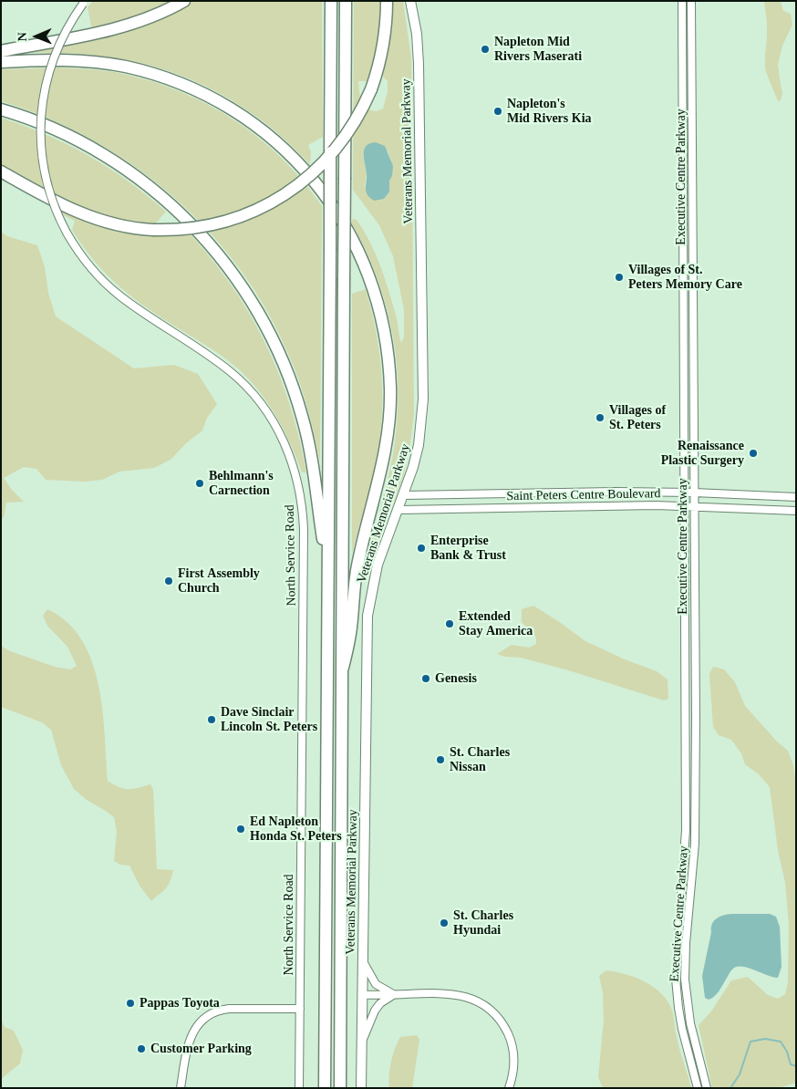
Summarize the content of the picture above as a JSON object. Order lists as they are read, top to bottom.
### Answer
{
  "streets": {
    "main road": ["Veterans Memorial Parkway"],
    "street": ["Executive Centre Parkway", "Saint Peters Centre Boulevard", "North Service Road"]
  },
  "crossings": [
    ["Veterans Memorial Parkway", "Saint Peters Centre Boulevard"],
    ["Executive Centre Parkway", "Saint Peters Centre Boulevard"]
  ],
  "places": [
    "Napleton Mid Rivers Maserati",
    "Napleton's Mid Rivers Kia",
    "Villages of St. Peters Memory Care",
    "Villages of St. Peters",
    "Renaissance Plastic Surgery",
    "Behlmann's Carnection",
    "Enterprise Bank & Trust",
    "First Assembly Church",
    "Extended Stay America",
    "Genesis",
    "Dave Sinclair Lincoln St. Peters",
    "St. Charles Nissan",
    "Ed Napleton Honda St. Peters",
    "St. Charles Hyundai",
    "Pappas Toyota",
    "Customer Parking"
  ],
  "north": "left"
}
